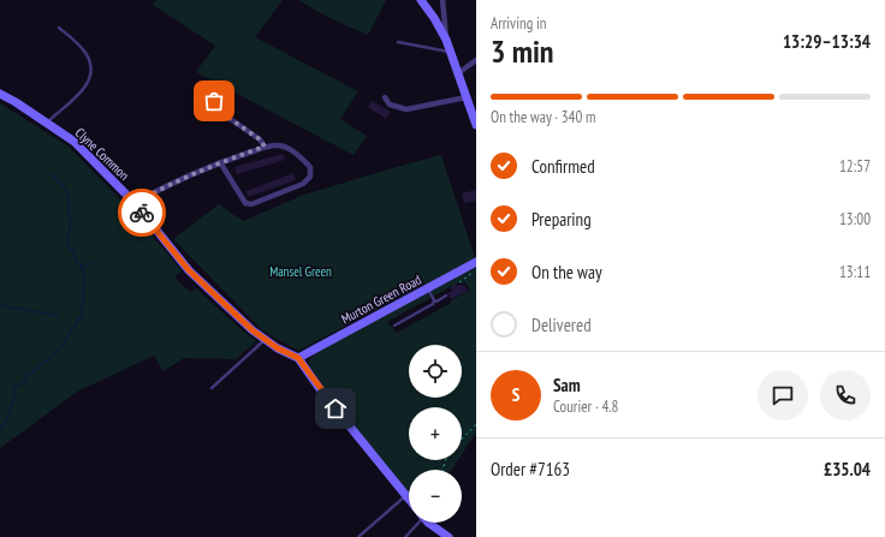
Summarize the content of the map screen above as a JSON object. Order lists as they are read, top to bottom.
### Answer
{
  "streets": {
    "main road": ["Clyne Common", "Murton Green Road"]
  },
  "crossings": [
    ["Clyne Common", "Murton Green Road"]
  ],
  "parks": ["Mansel Green"],
  "page": {
    "heading": ["3 min", "Arriving in", "13:29–13:34"],
    "panel": [
      "Sam",
      "Courier · 4.8",
      "Order #7163",
      "£35.04"
    ],
    "bar": "On the way · 340 m",
    "list": [
      ["Confirmed", "12:57"],
      ["Preparing", "13:00"],
      ["On the way", "13:11"],
      "Delivered"
    ],
    "map_buttons": ["+", "−"],
    "round": "S"
  }
}
